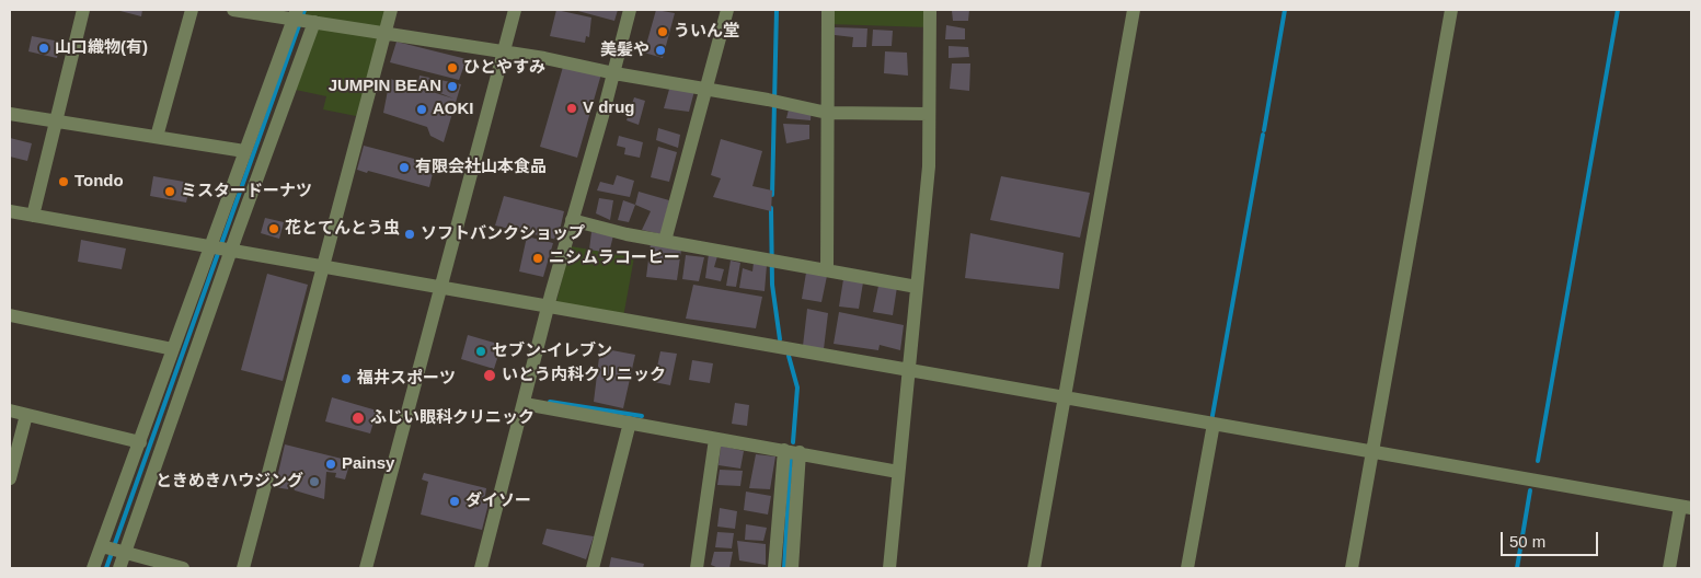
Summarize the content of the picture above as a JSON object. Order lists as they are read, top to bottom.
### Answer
{
  "places": [
    "ういん堂",
    "山口織物(有)",
    "美髪や",
    "ひとやすみ",
    "JUMPIN BEAN",
    "V drug",
    "AOKI",
    "有限会社山本食品",
    "Tondo",
    "ミスタードーナツ",
    "花とてんとう虫",
    "ソフトバンクショップ",
    "ニシムラコーヒー",
    "セブン-イレブン",
    "いとう内科クリニック",
    "福井スポーツ",
    "ふじい眼科クリニック",
    "Painsy",
    "ときめきハウジング",
    "ダイソー"
  ],
  "scale_bar": "50 m"
}
